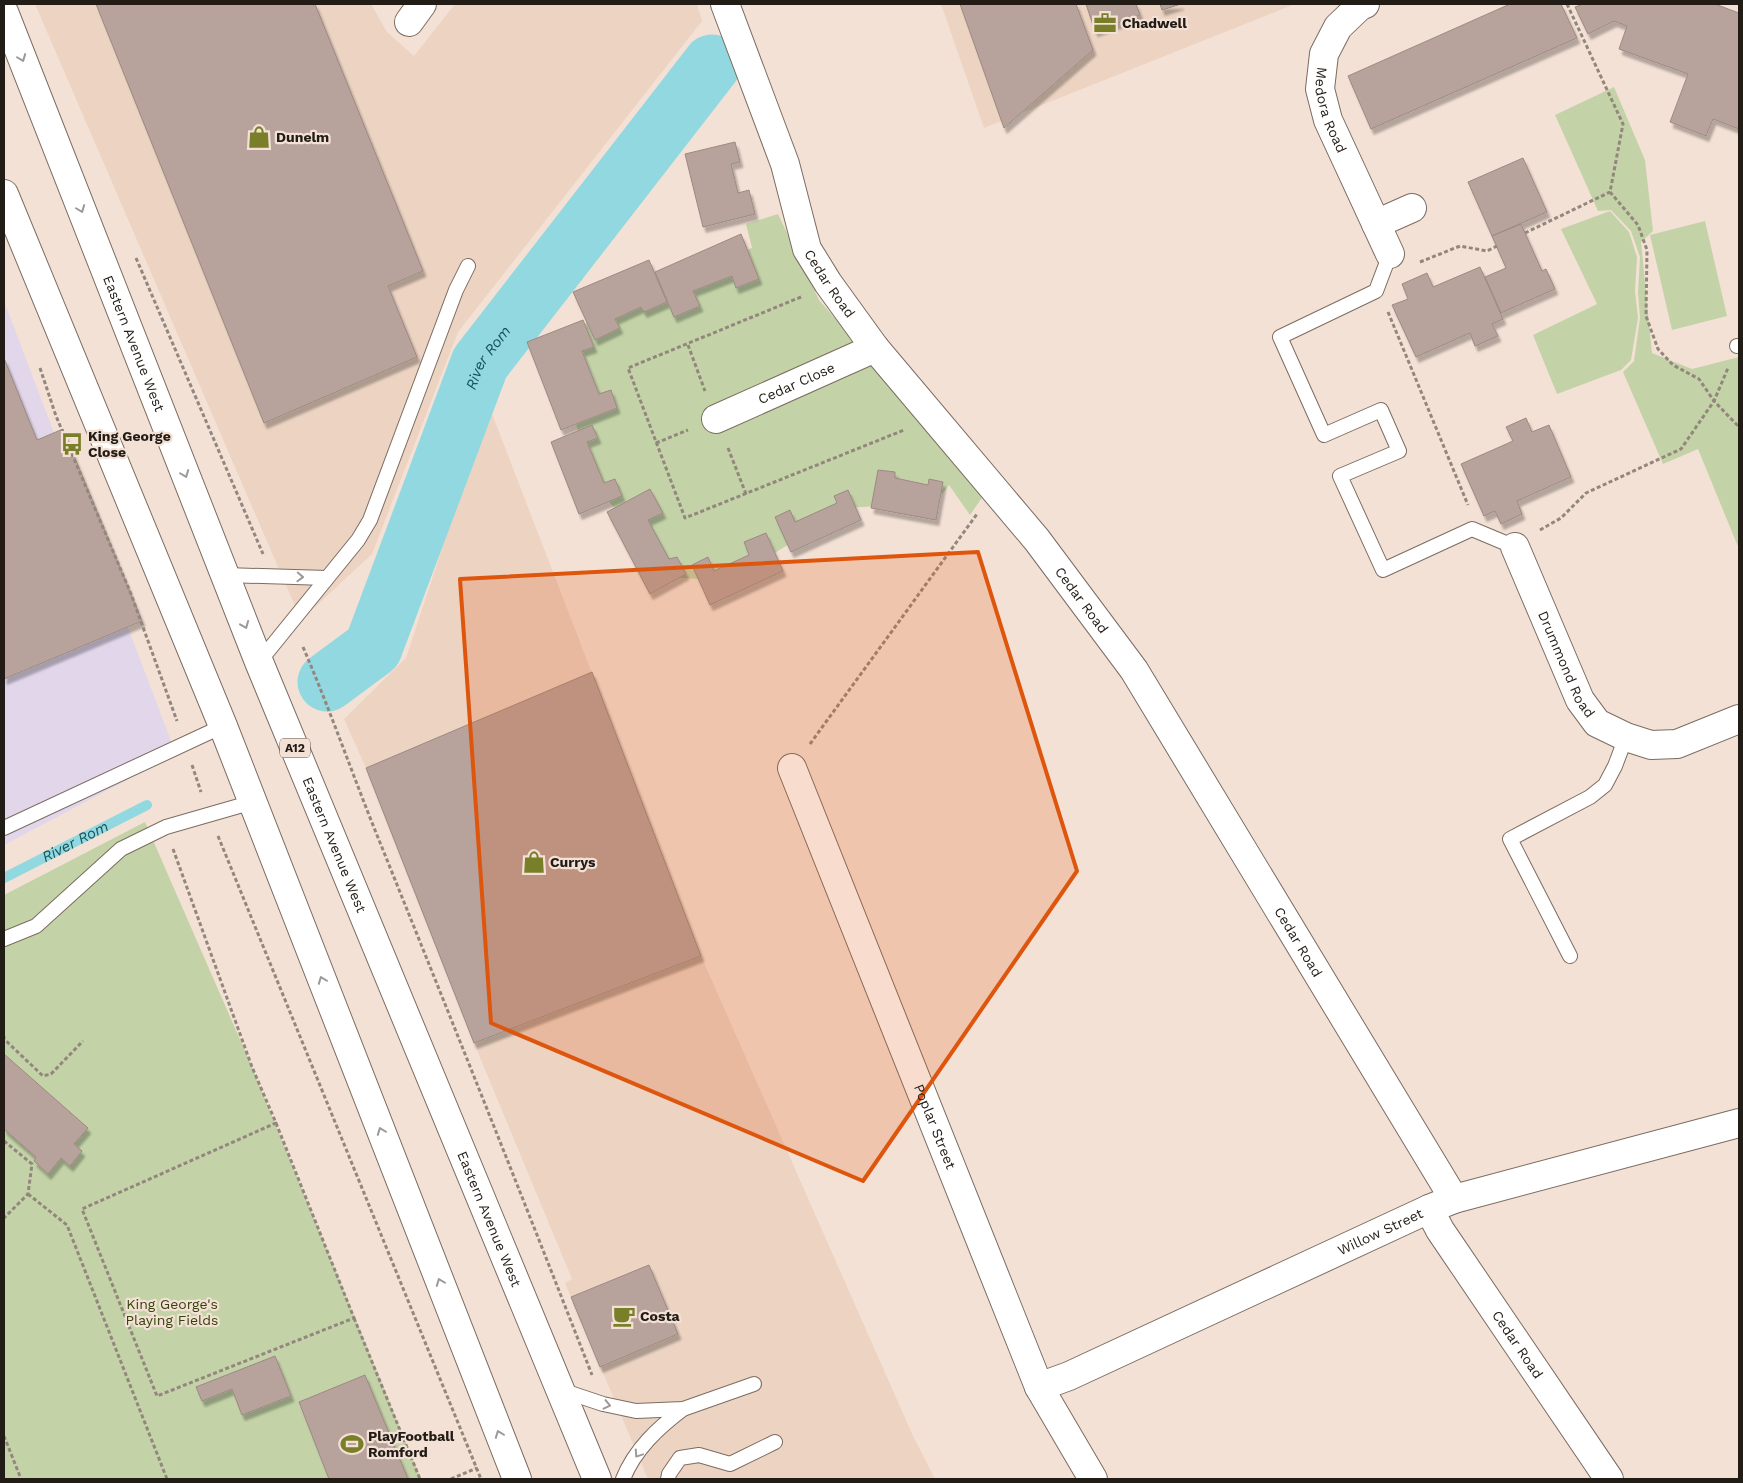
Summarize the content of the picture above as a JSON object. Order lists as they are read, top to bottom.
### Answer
{
  "streets": {
    "main road": [
      "Medora Road",
      "Cedar Road",
      "Eastern Avenue West",
      "Cedar Close",
      "Drummond Road",
      "A12",
      "Poplar Street",
      "Willow Street"
    ]
  },
  "crossings": [
    ["Cedar Road", "Cedar Close"],
    ["Cedar Road", "Willow Street"],
    ["Poplar Street", "Willow Street"]
  ],
  "water": ["River Rom"],
  "parks": ["King George's Playing Fields"],
  "places": {
    "office": ["Chadwell"],
    "shop": ["Dunelm", "Currys"],
    "bus stop": ["King George Close"],
    "cafe": ["Costa"],
    "sports": ["PlayFootball Romford"]
  }
}
